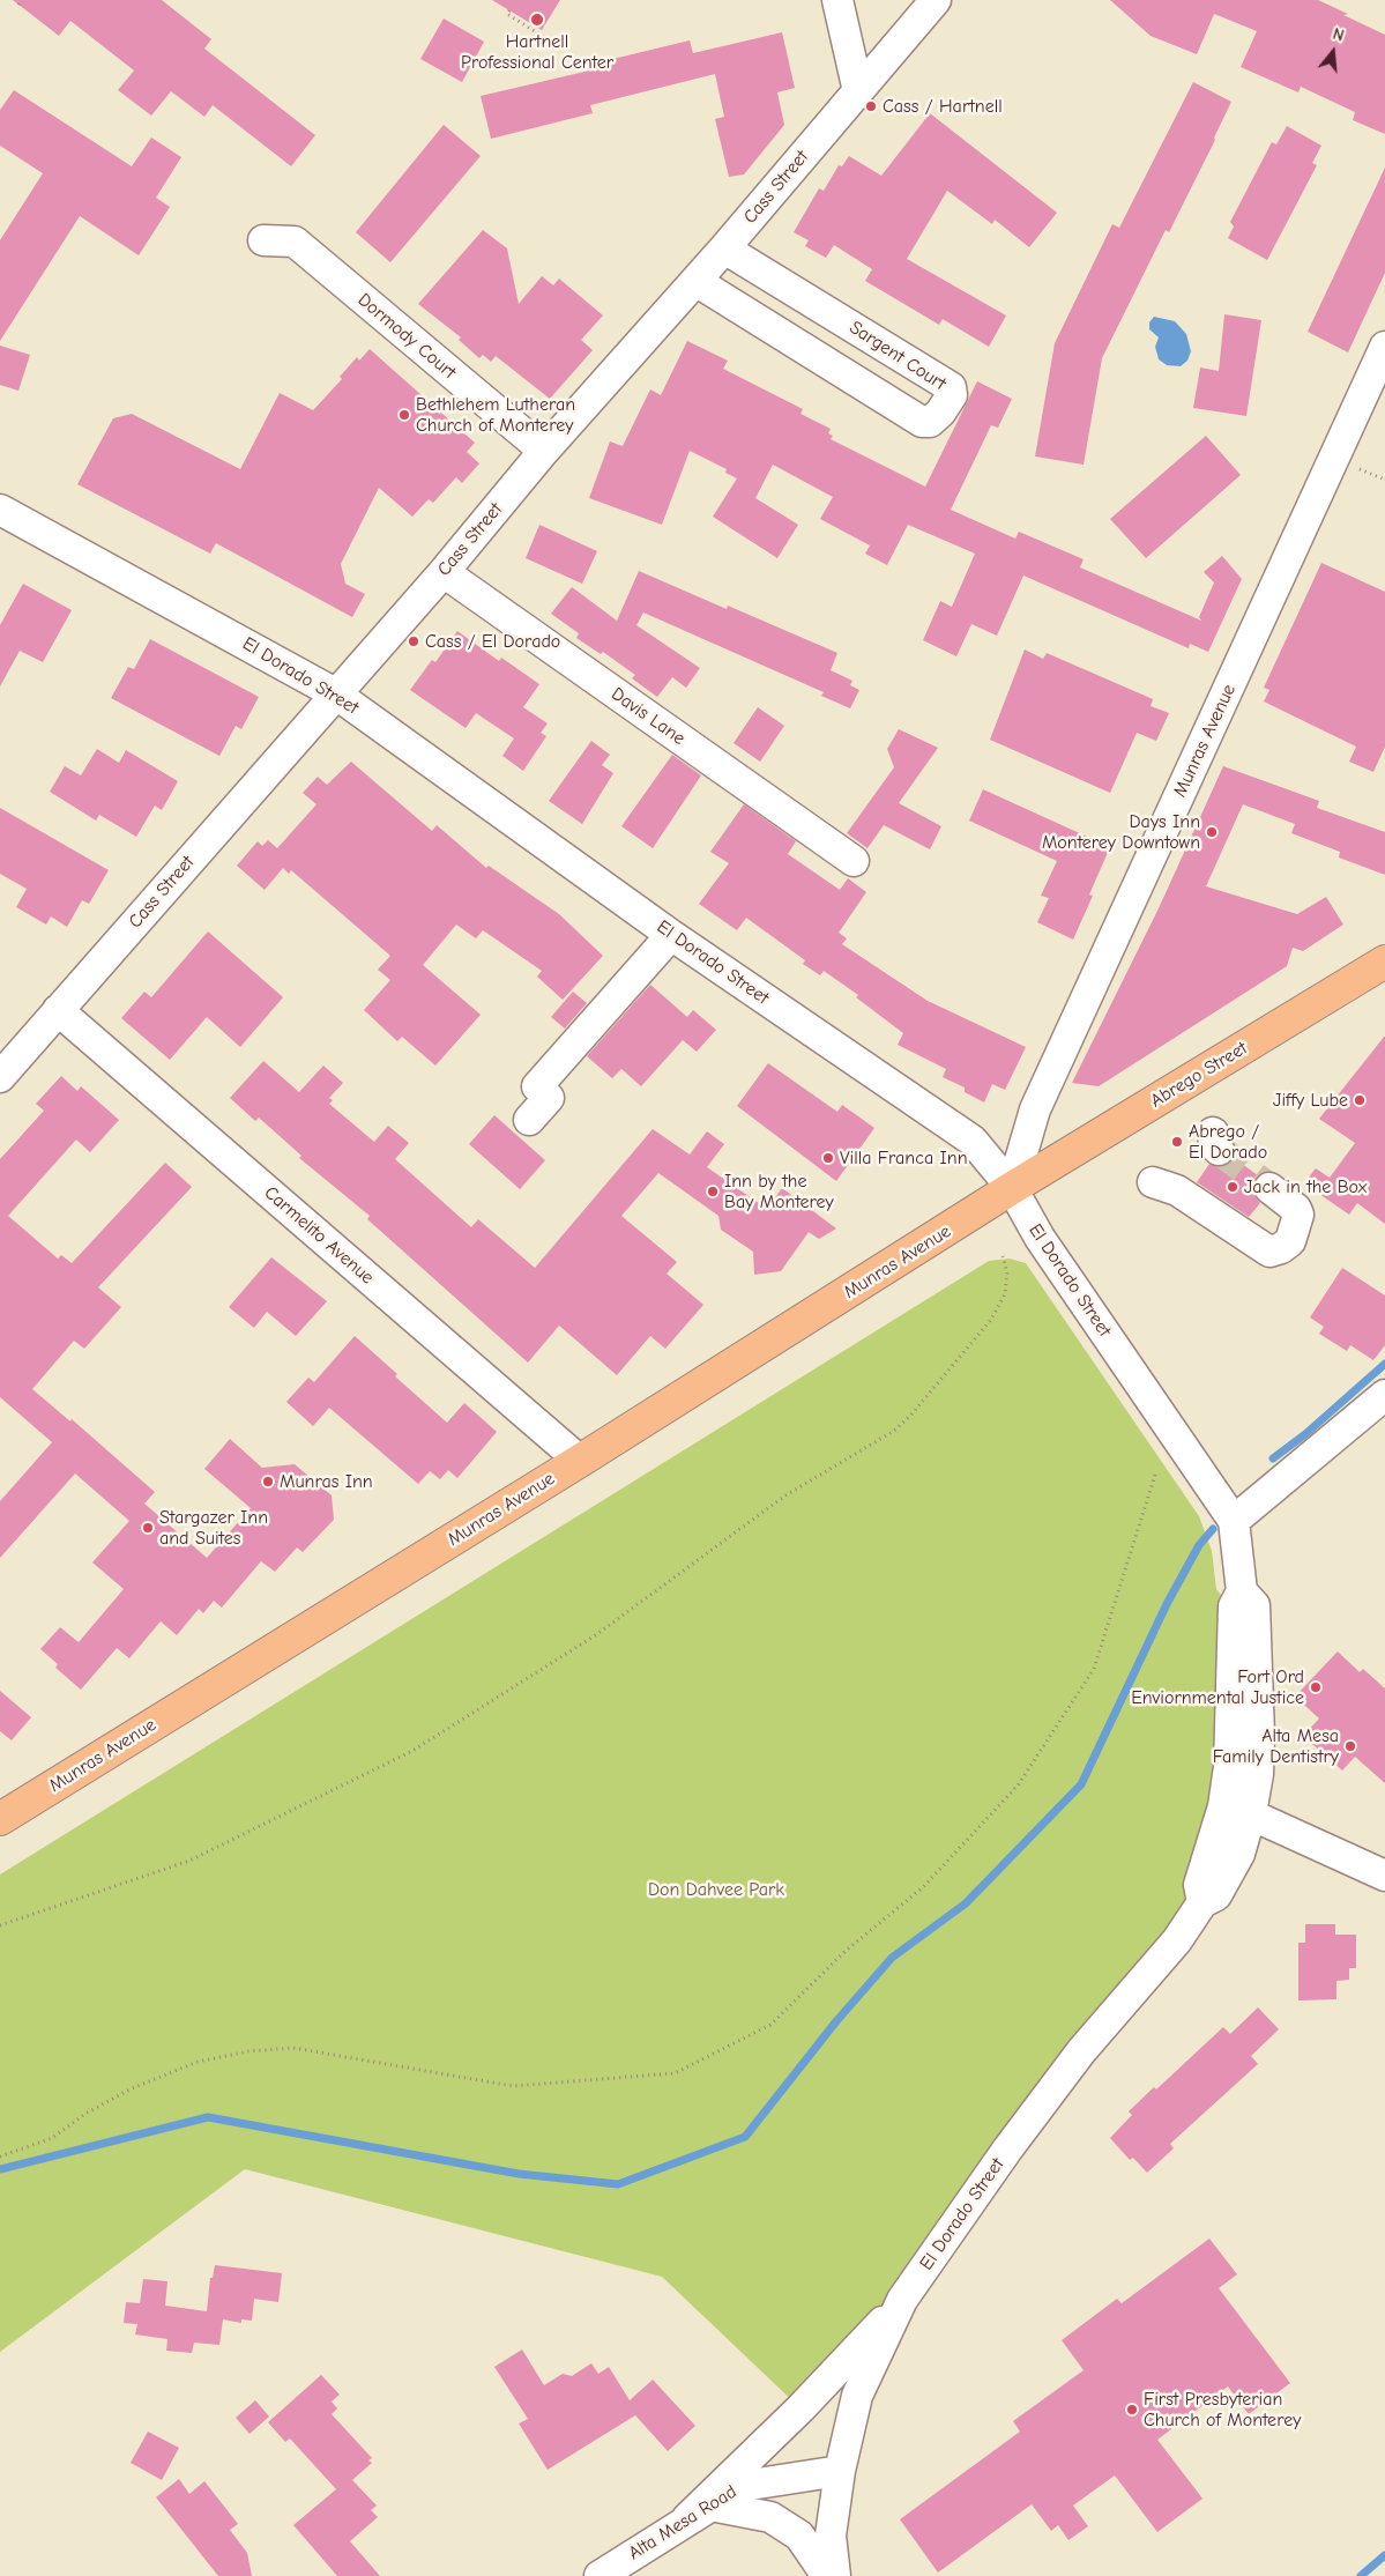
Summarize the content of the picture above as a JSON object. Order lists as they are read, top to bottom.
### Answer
{
  "streets": {
    "main road": ["Munras Avenue", "Abrego Street"],
    "street": [
      "Cass Street",
      "Dormody Court",
      "Sargent Court",
      "El Dorado Street",
      "Davis Lane",
      "Carmelito Avenue",
      "Alta Mesa Road"
    ]
  },
  "crossings": [
    ["Cass Street", "Dormody Court"],
    ["Cass Street", "Sargent Court"],
    ["Cass Street", "El Dorado Street"],
    ["Cass Street", "Davis Lane"],
    ["Cass Street", "Carmelito Avenue"],
    ["El Dorado Street", "Munras Avenue"],
    ["El Dorado Street", "Abrego Street"],
    ["El Dorado Street", "Alta Mesa Road"],
    ["Munras Avenue", "Abrego Street"],
    ["Munras Avenue", "Carmelito Avenue"]
  ],
  "parks": ["Don Dahvee Park"],
  "places": [
    "Hartnell Professional Center",
    "Cass / Hartnell",
    "Bethlehem Lutheran Church of Monterey",
    "Cass / El Dorado",
    "Days Inn Monterey Downtown",
    "Jiffy Lube",
    "Abrego / El Dorado",
    "Villa Franca Inn",
    "Jack in the Box",
    "Inn by the Bay Monterey",
    "Munras Inn",
    "Stargazer Inn and Suites",
    "Fort Ord Enviornmental Justice",
    "Alta Mesa Family Dentistry",
    "First Presbyterian Church of Monterey"
  ],
  "north": "top"
}
